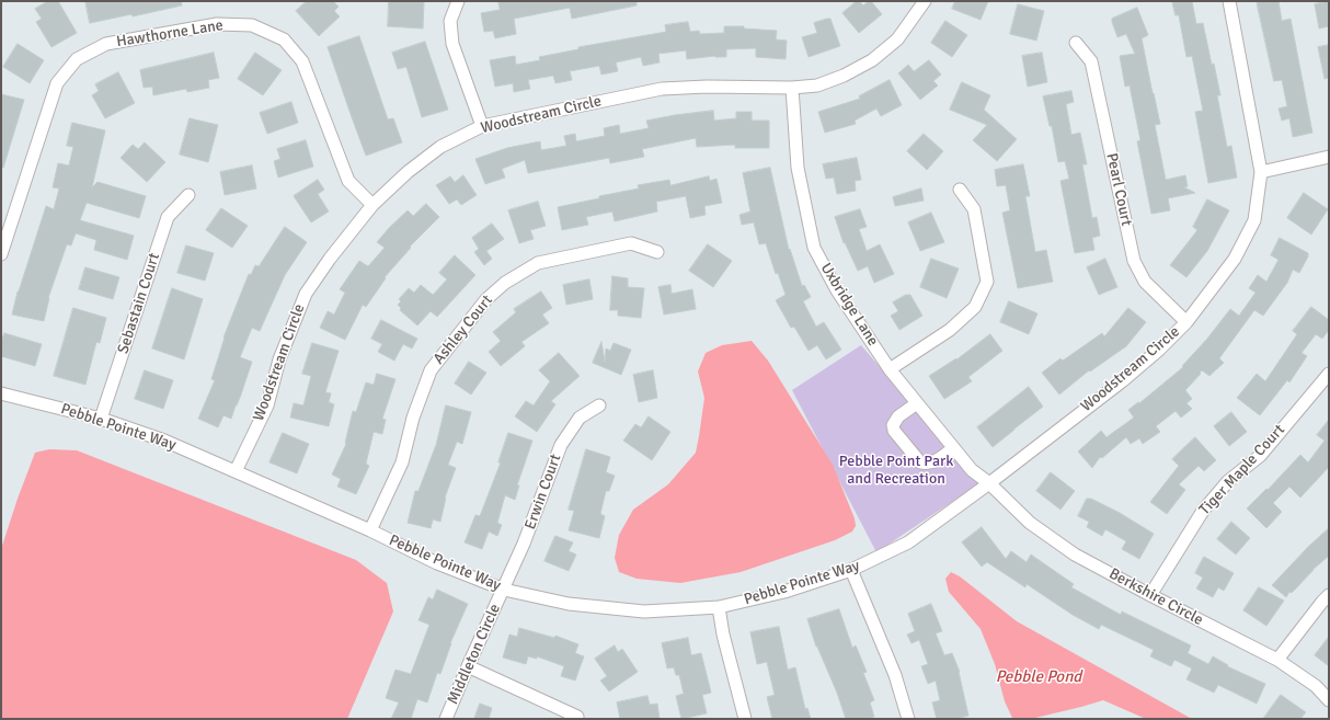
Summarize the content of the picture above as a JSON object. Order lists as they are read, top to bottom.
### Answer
{
  "streets": {
    "street": [
      "Hawthorne Lane",
      "Woodstream Circle",
      "Pearl Court",
      "Sebastain Court",
      "Uxbridge Lane",
      "Ashley Court",
      "Pebble Pointe Way",
      "Tiger Maple Court",
      "Erwin Court",
      "Berkshire Circle",
      "Middleton Circle"
    ]
  },
  "crossings": [
    ["Hawthorne Lane", "Woodstream Circle"],
    ["Woodstream Circle", "Pearl Court"],
    ["Woodstream Circle", "Uxbridge Lane"],
    ["Woodstream Circle", "Pebble Pointe Way"],
    ["Woodstream Circle", "Berkshire Circle"],
    ["Sebastain Court", "Pebble Pointe Way"],
    ["Uxbridge Lane", "Pebble Pointe Way"],
    ["Uxbridge Lane", "Berkshire Circle"],
    ["Ashley Court", "Pebble Pointe Way"],
    ["Pebble Pointe Way", "Erwin Court"],
    ["Pebble Pointe Way", "Berkshire Circle"],
    ["Pebble Pointe Way", "Middleton Circle"],
    ["Tiger Maple Court", "Berkshire Circle"],
    ["Erwin Court", "Middleton Circle"]
  ],
  "water": ["Pebble Pond"],
  "parks": ["Pebble Point Park and Recreation"]
}
